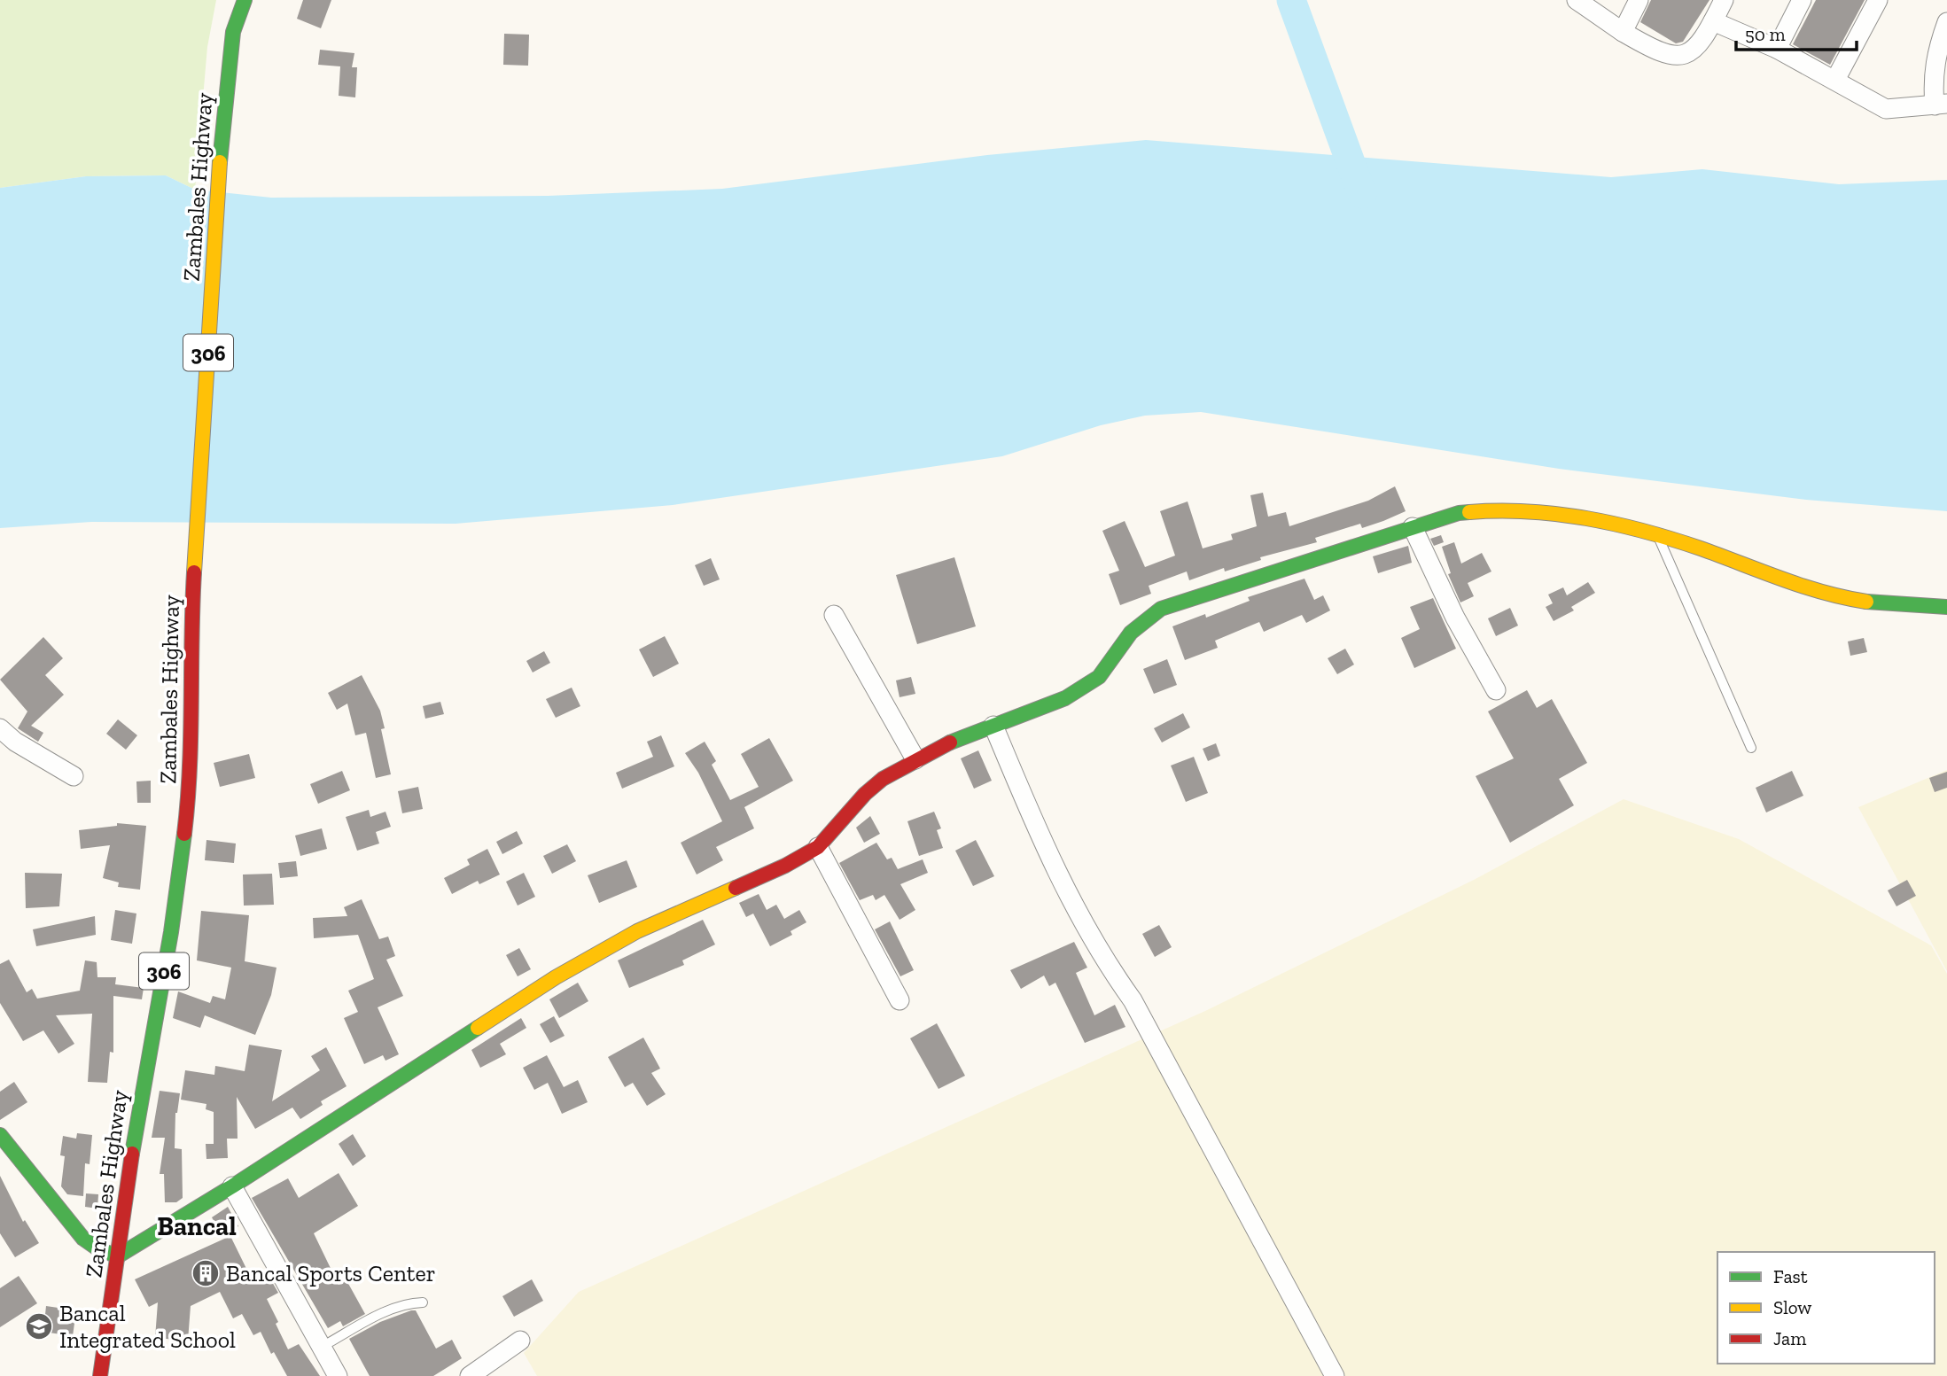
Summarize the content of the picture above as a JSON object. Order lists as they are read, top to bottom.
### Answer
{
  "streets": {
    "street": ["Zambales Highway", "306"]
  },
  "districts": ["Bancal"],
  "places": {
    "building": ["Bancal Sports Center"],
    "school or university": ["Bancal Integrated School"]
  },
  "legend": ["Fast", "Slow", "Jam"],
  "scale_bar": "50 m"
}
